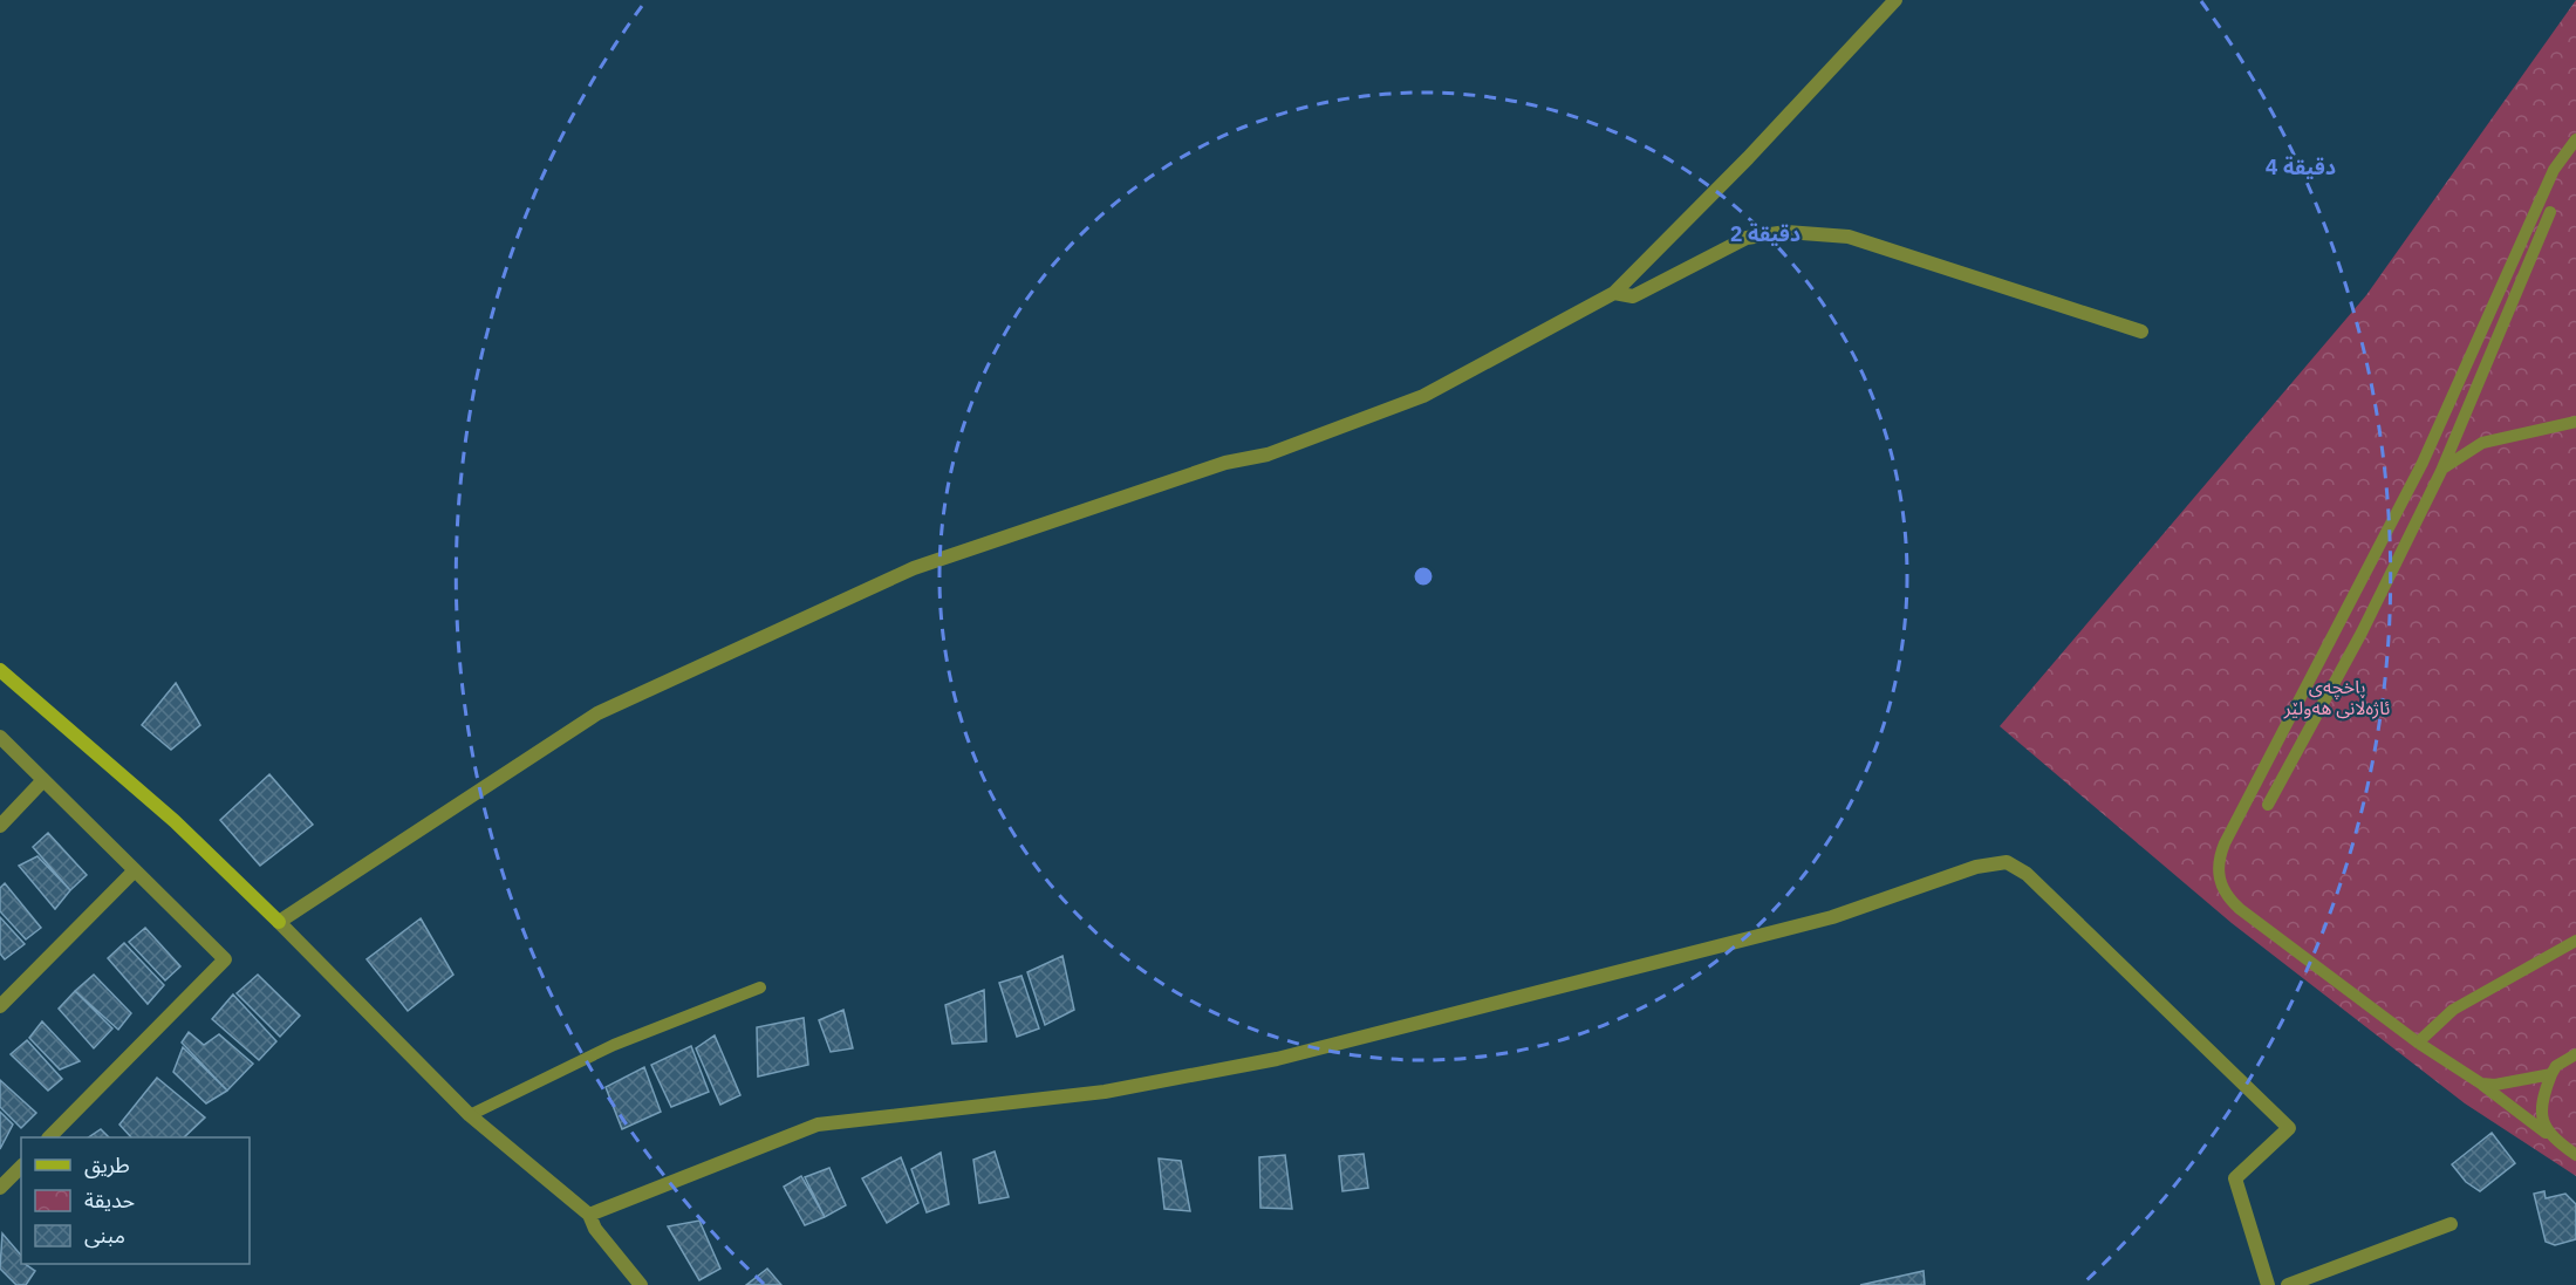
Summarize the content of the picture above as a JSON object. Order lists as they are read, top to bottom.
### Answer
{
  "parks": ["باخچەی ئاژەڵانی هەولێر"],
  "legend": ["طريق", "حديقة", "مبنى"],
  "rings": ["4 دقيقة", "2 دقيقة"]
}
